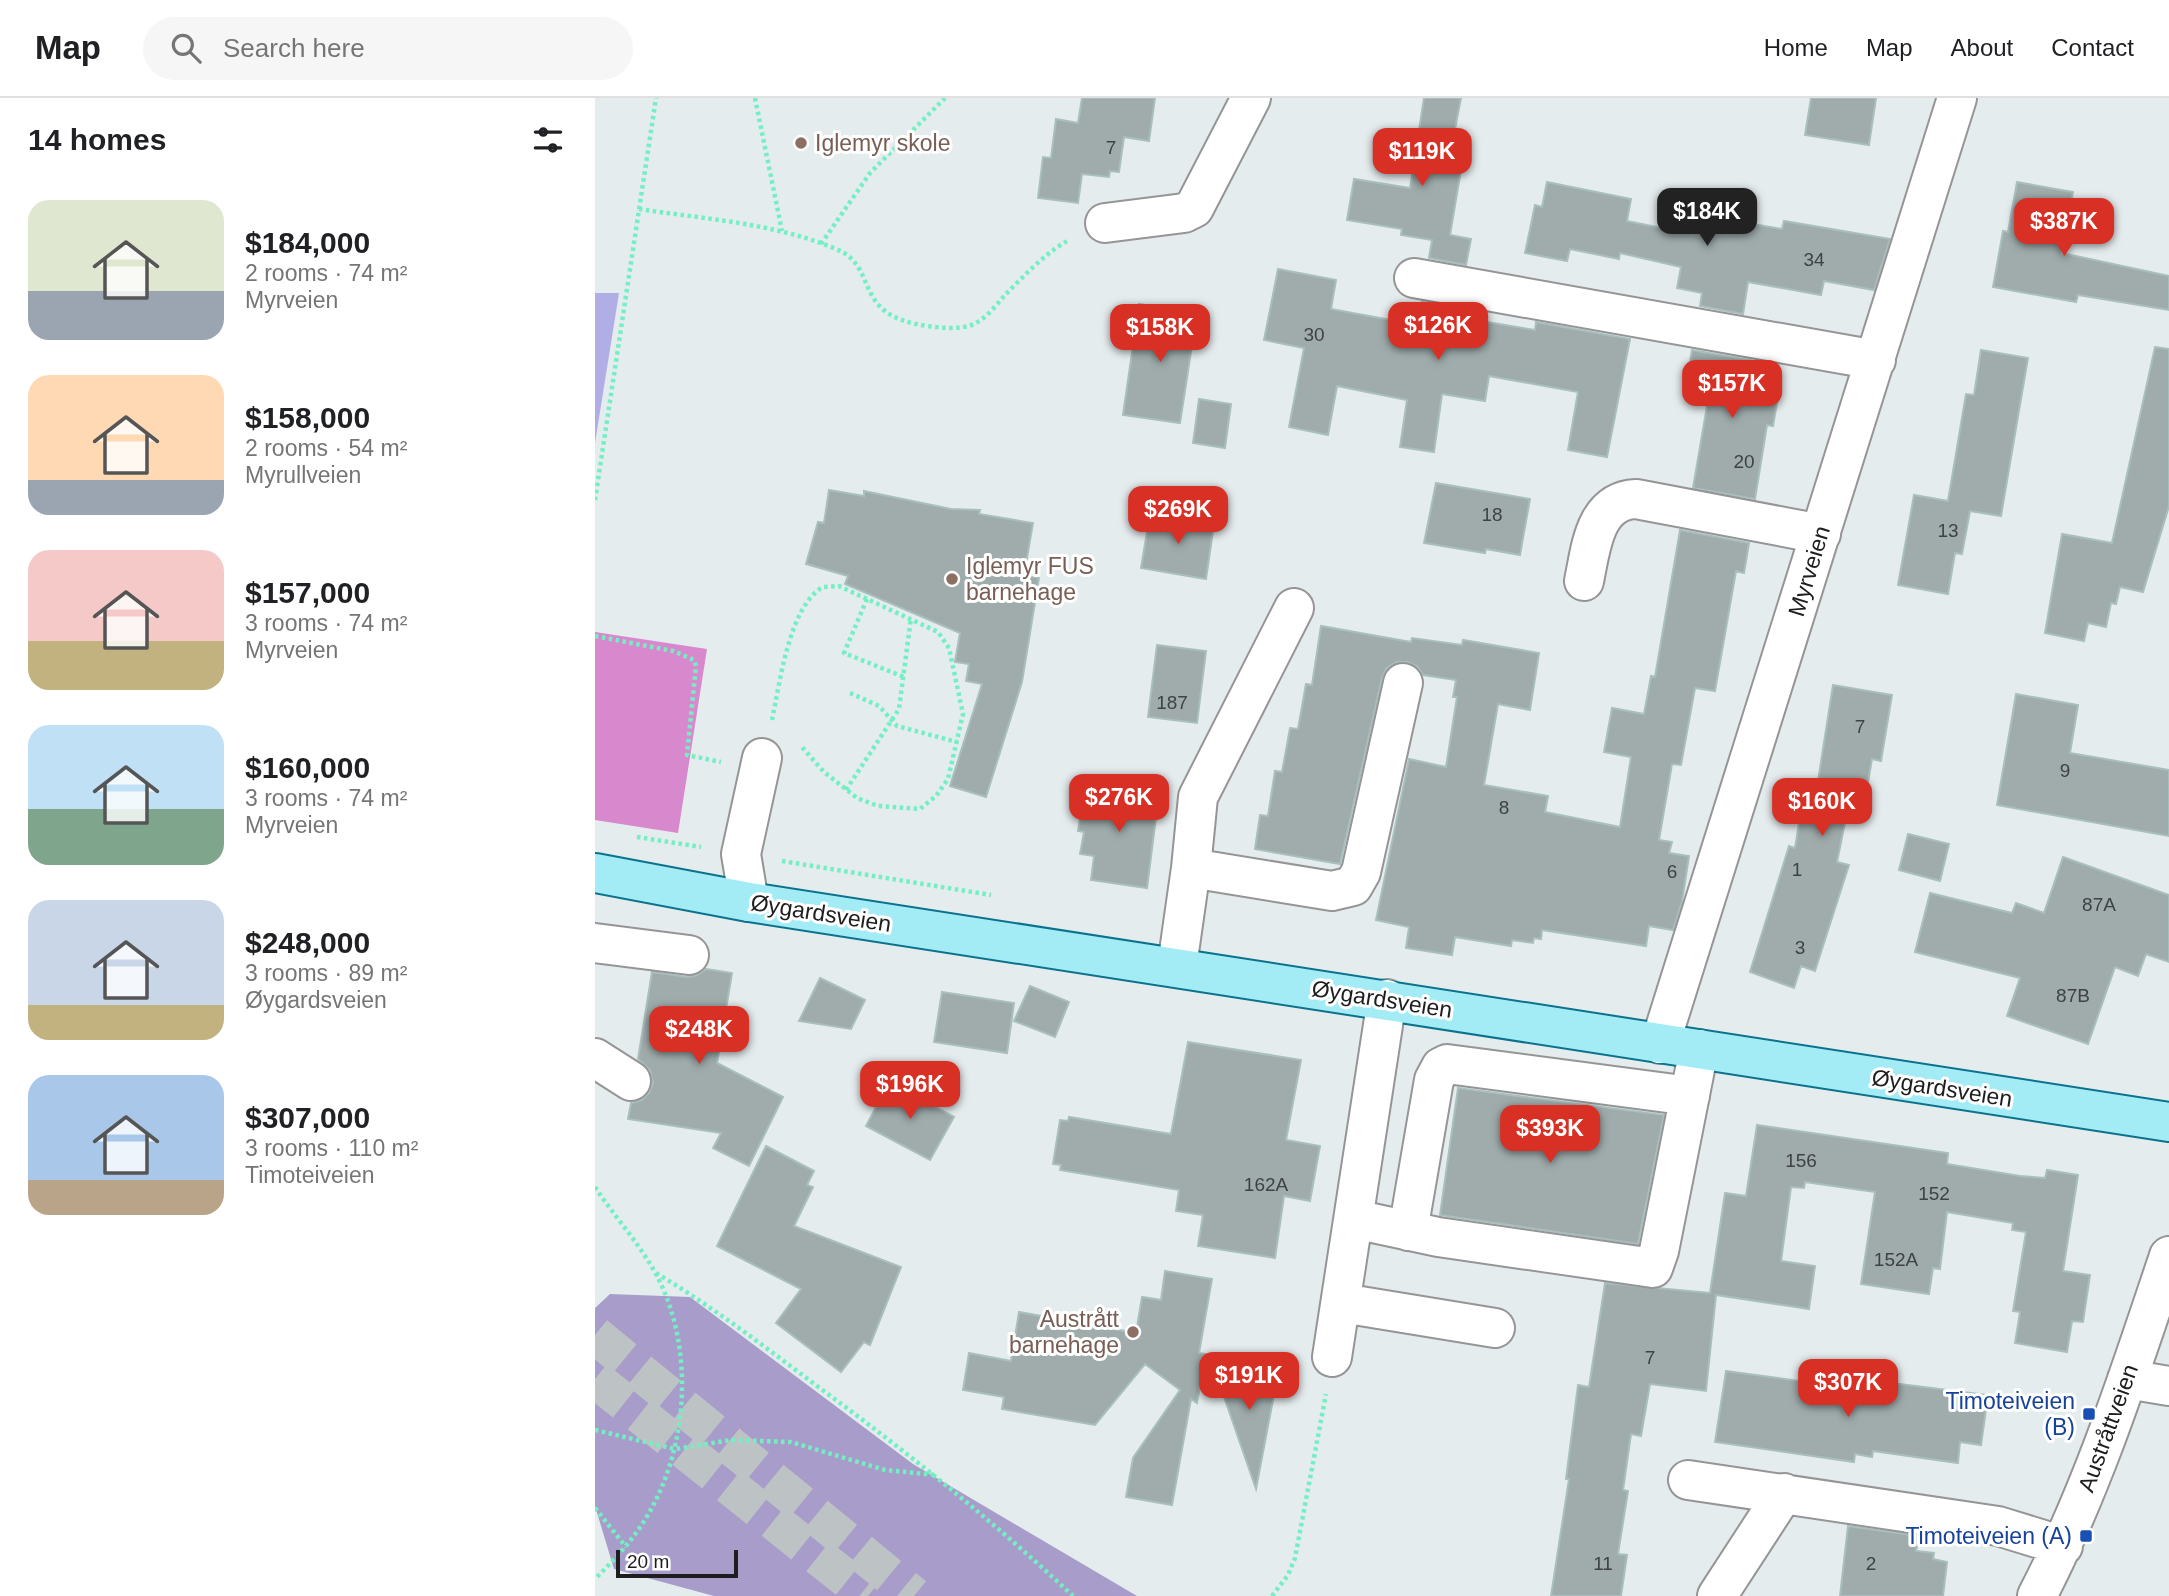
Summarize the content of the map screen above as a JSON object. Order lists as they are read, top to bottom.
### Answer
{
  "streets": {
    "main road": ["Øygardsveien"],
    "street": ["Myrveien", "Austråttveien"]
  },
  "crossings": [
    ["Myrveien", "Øygardsveien"]
  ],
  "places": {
    "other": ["Iglemyr skole", "Iglemyr FUS barnehage", "Austrått barnehage"],
    "transit": ["Timoteiveien (B)", "Timoteiveien (A)"]
  },
  "house_numbers": [
    "7",
    "34",
    "30",
    "20",
    "18",
    "13",
    "187",
    "7",
    "9",
    "8",
    "1",
    "6",
    "87A",
    "3",
    "87B",
    "156",
    "162A",
    "152",
    "152A",
    "7",
    "11",
    "2"
  ],
  "scale_bar": "20 m",
  "page": {
    "header": "Map",
    "search": "Search here",
    "nav": [
      "Home",
      "Map",
      "About",
      "Contact"
    ],
    "heading": "14 homes",
    "price": [
      "$119K",
      "$184K",
      "$387K",
      "$126K",
      "$158K",
      "$157K",
      "$269K",
      "$276K",
      "$160K",
      "$248K",
      "$196K",
      "$393K",
      "$191K",
      "$307K"
    ],
    "list": [
      {
        "name": "$184,000",
        "note": "2 rooms · 74 m² · Myrveien"
      },
      {
        "name": "$158,000",
        "note": "2 rooms · 54 m² · Myrullveien"
      },
      {
        "name": "$157,000",
        "note": "3 rooms · 74 m² · Myrveien"
      },
      {
        "name": "$160,000",
        "note": "3 rooms · 74 m² · Myrveien"
      },
      {
        "name": "$248,000",
        "note": "3 rooms · 89 m² · Øygardsveien"
      },
      {
        "name": "$307,000",
        "note": "3 rooms · 110 m² · Timoteiveien"
      }
    ],
    "scale": "20 m"
  }
}
